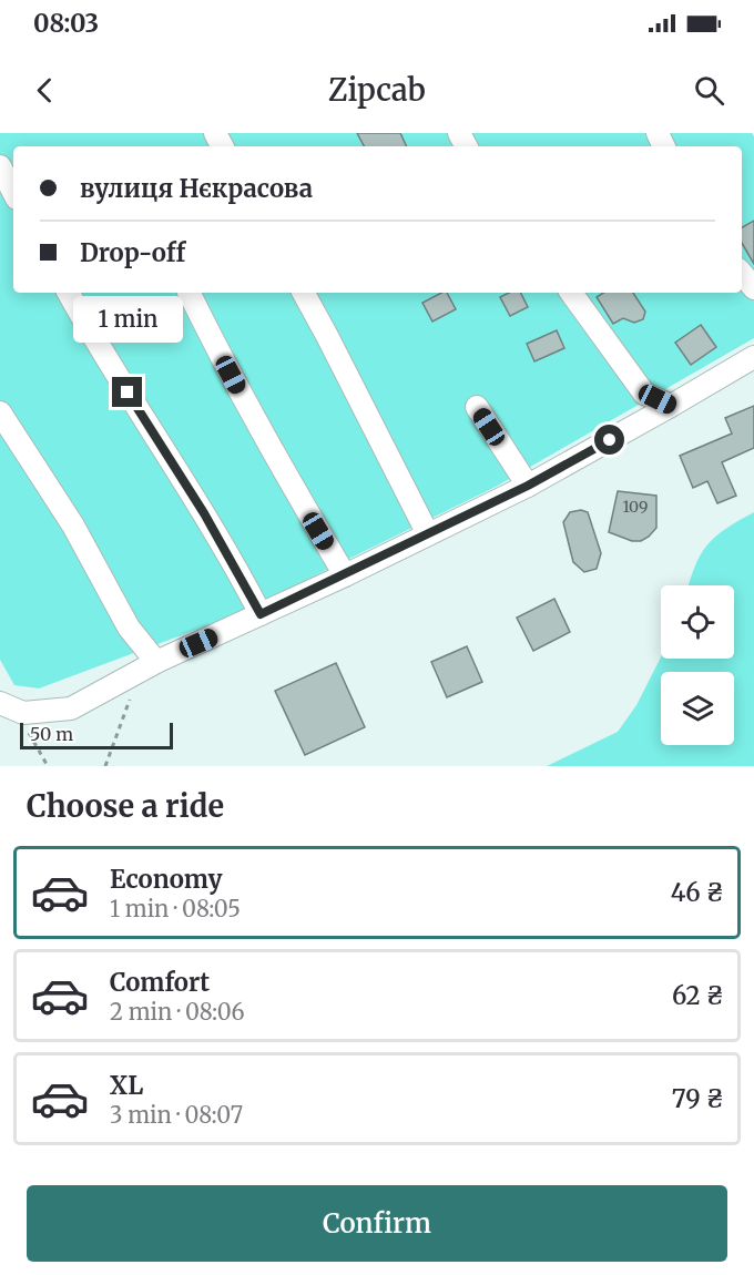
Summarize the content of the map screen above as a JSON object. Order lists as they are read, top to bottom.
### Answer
{
  "house_numbers": ["109"],
  "scale_bar": "50 m",
  "page": {
    "status": "08:03",
    "header": "Zipcab",
    "banner": ["вулиця Нєкрасова", "Drop-off"],
    "bubble": "1 min",
    "scale": "50 m",
    "heading": "Choose a ride",
    "list": [
      {
        "name": "Economy",
        "note": "1 min · 08:05",
        "value": "46 ₴"
      },
      {
        "name": "Comfort",
        "note": "2 min · 08:06",
        "value": "62 ₴"
      },
      {
        "name": "XL",
        "note": "3 min · 08:07",
        "value": "79 ₴"
      }
    ],
    "buttons": "Confirm"
  }
}
